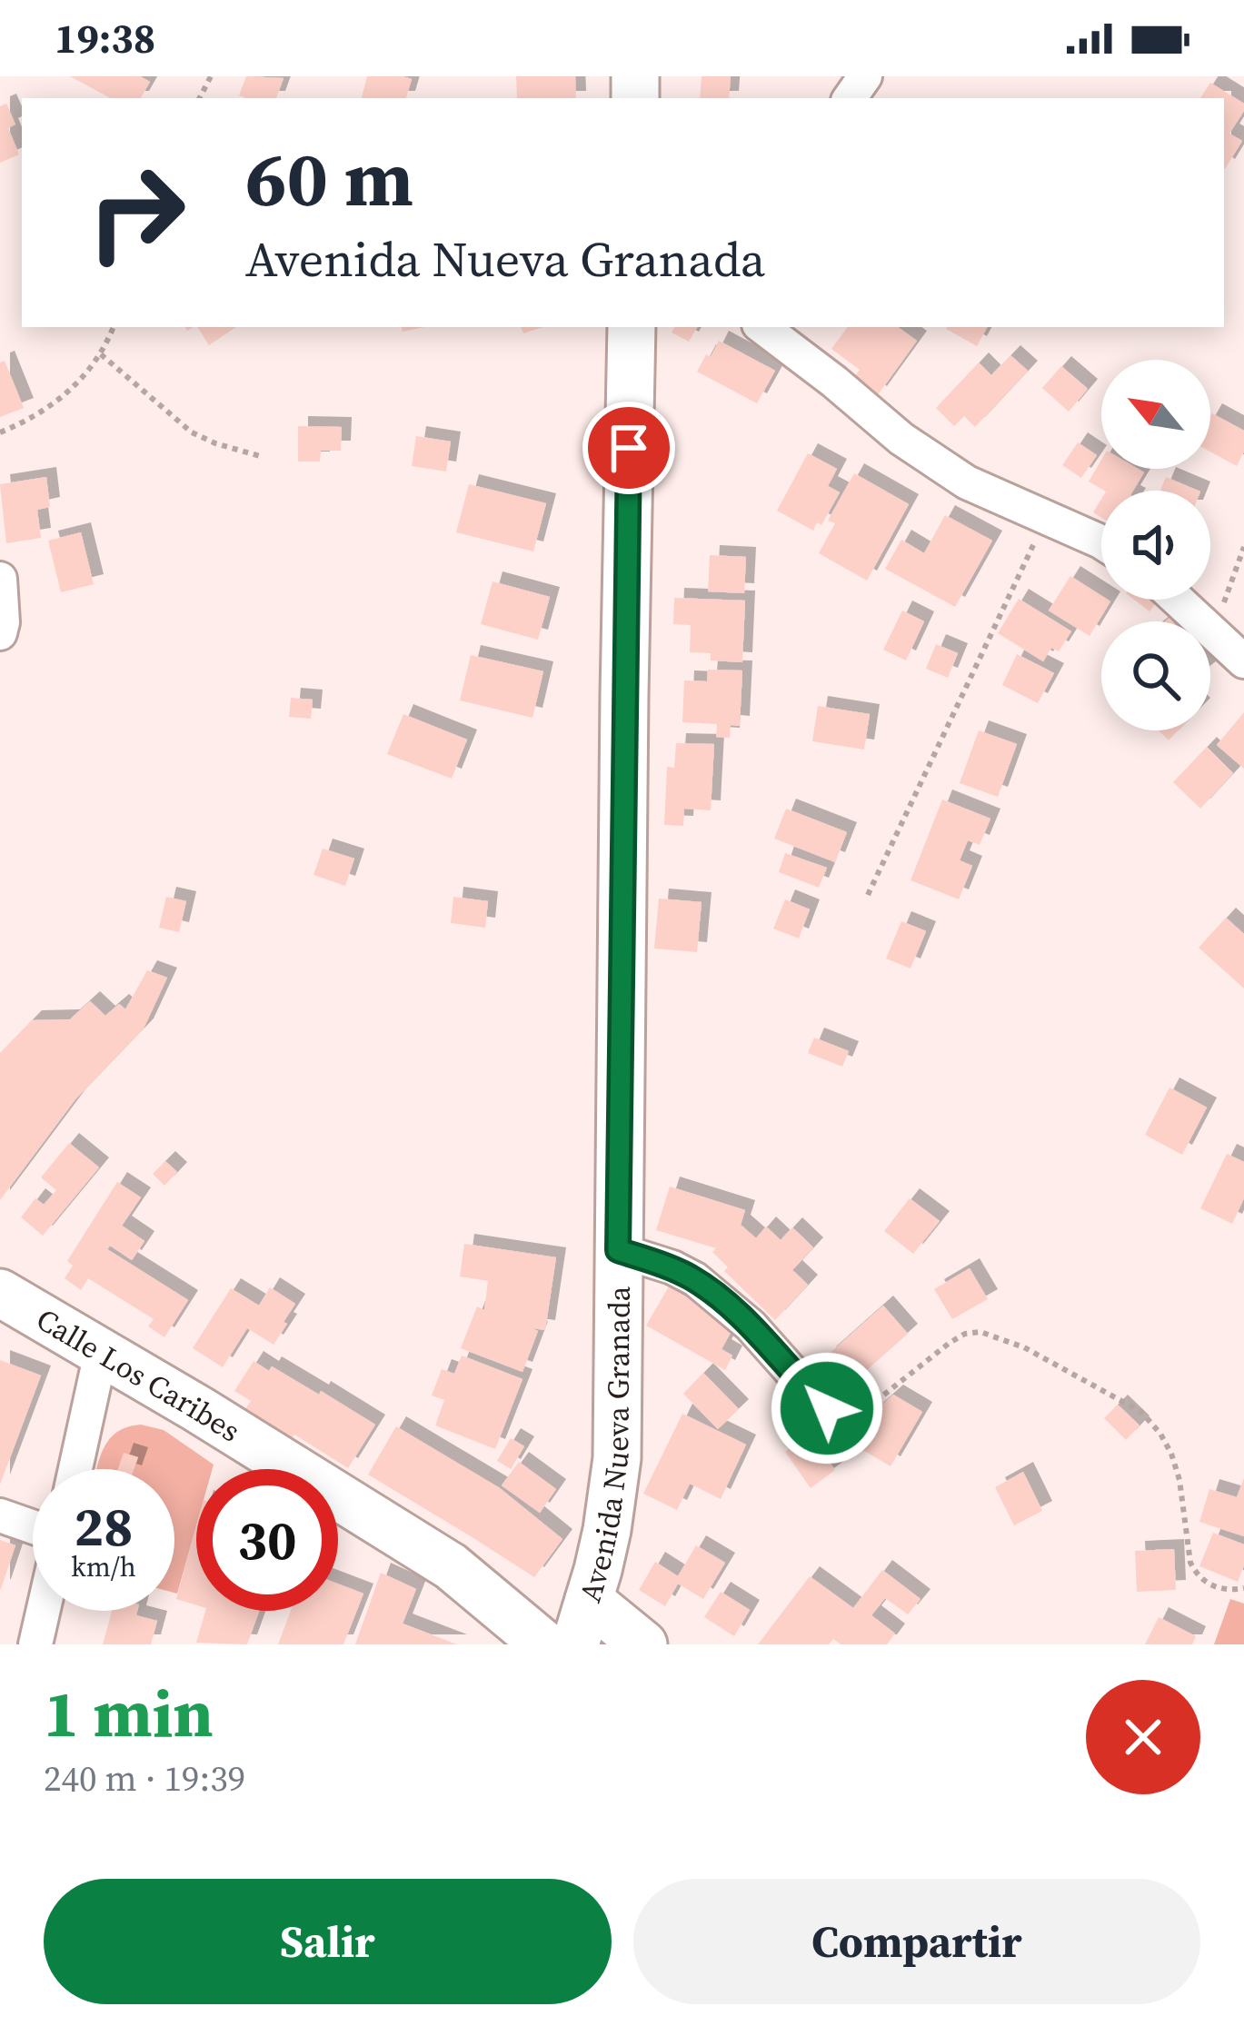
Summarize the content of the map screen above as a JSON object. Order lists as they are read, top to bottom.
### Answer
{
  "streets": {
    "street": ["Calle Los Caribes", "Avenida Nueva Granada"]
  },
  "north": "top left",
  "page": {
    "status": "19:38",
    "turn": ["60 m", "Avenida Nueva Granada"],
    "speed": "28 km/h",
    "limit": "30",
    "heading": ["1 min", "240 m · 19:39"],
    "buttons": ["Salir", "Compartir"]
  }
}
